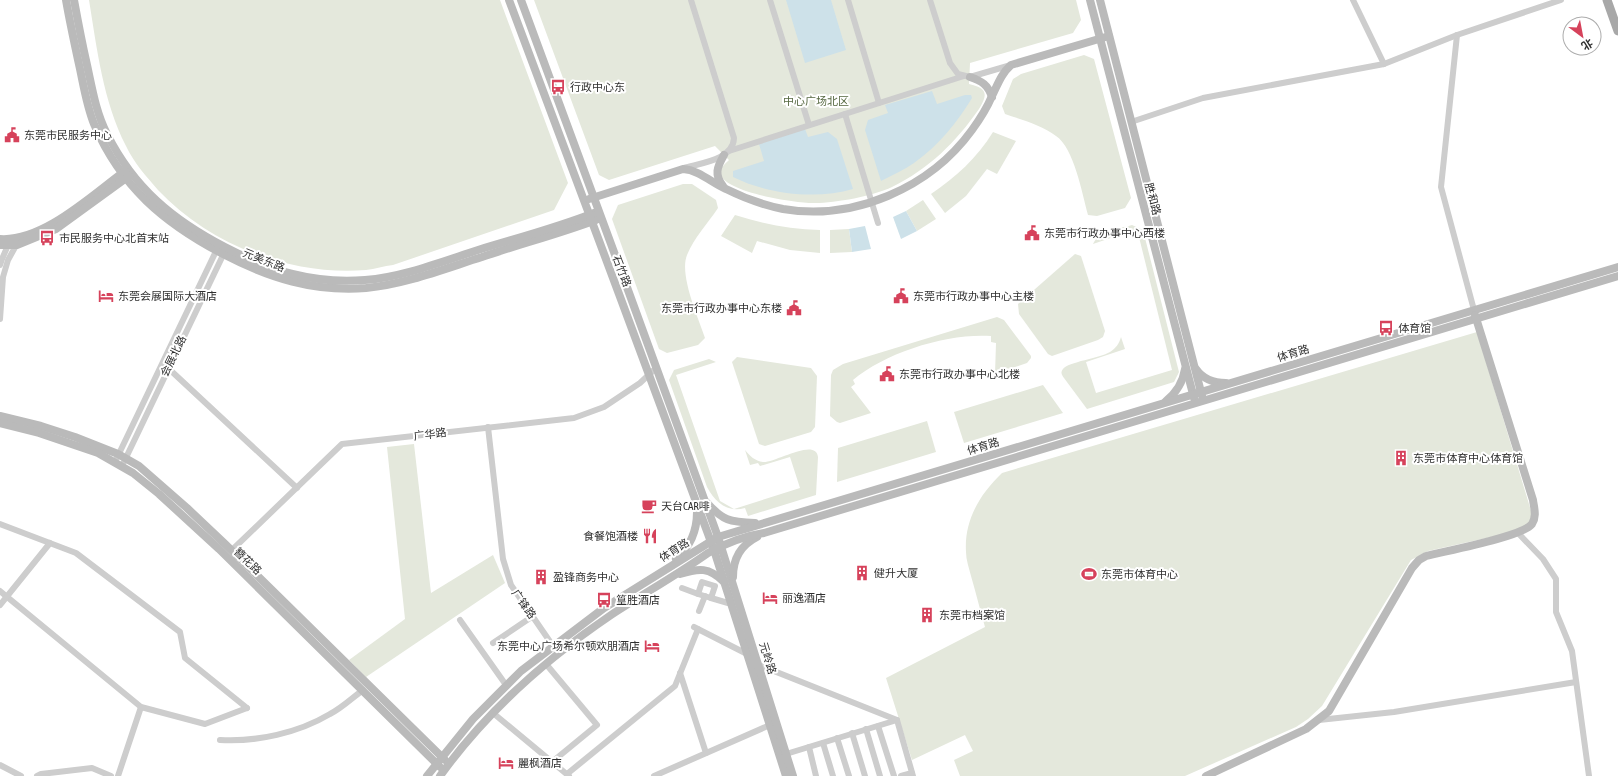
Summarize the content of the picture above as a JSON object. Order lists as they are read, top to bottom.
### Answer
{
  "streets": {
    "street": [
      "胜和路",
      "元美东路",
      "石竹路",
      "体育路",
      "会展北路",
      "广华路",
      "簪花路",
      "广锋路",
      "元岭路"
    ]
  },
  "crossings": [
    ["胜和路", "体育路"],
    ["元美东路", "石竹路"],
    ["元美东路", "会展北路"],
    ["石竹路", "体育路"],
    ["石竹路", "广华路"],
    ["石竹路", "元岭路"],
    ["体育路", "簪花路"],
    ["体育路", "广锋路"],
    ["体育路", "元岭路"],
    ["会展北路", "簪花路"],
    ["广华路", "簪花路"],
    ["广华路", "广锋路"]
  ],
  "parks": ["中心广场北区"],
  "places": {
    "bus stop": [
      "行政中心东",
      "市民服务中心北首末站",
      "体育馆",
      "篁胜酒店"
    ],
    "public building": [
      "东莞市民服务中心",
      "东莞市行政办事中心西楼",
      "东莞市行政办事中心主楼",
      "东莞市行政办事中心东楼",
      "东莞市行政办事中心北楼"
    ],
    "hotel": [
      "东莞会展国际大酒店",
      "丽逸酒店",
      "东莞中心广场希尔顿欢朋酒店",
      "麗枫酒店"
    ],
    "building": [
      "东莞市体育中心体育馆",
      "健升大厦",
      "盈锋商务中心",
      "东莞市档案馆"
    ],
    "cafe": ["天台CAR啡"],
    "restaurant": ["食餐饱酒楼"],
    "sports": ["东莞市体育中心"]
  },
  "north": "bottom right"
}
